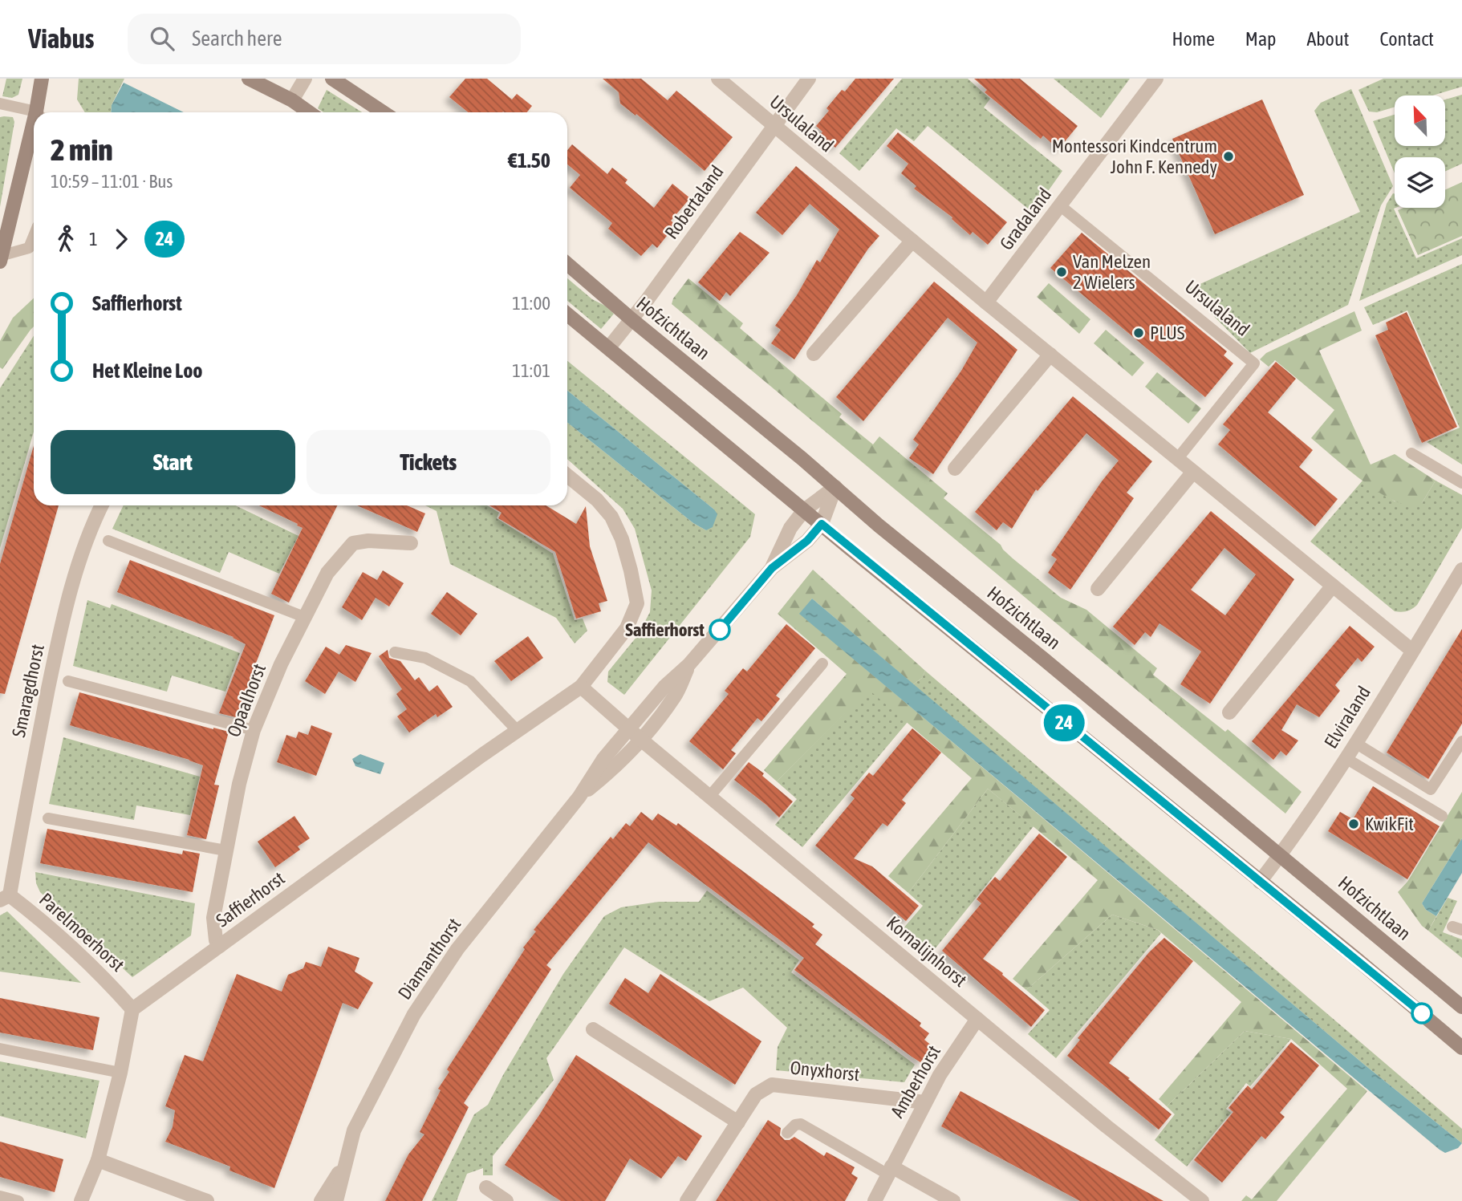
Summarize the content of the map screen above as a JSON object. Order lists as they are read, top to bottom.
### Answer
{
  "streets": {
    "main road": ["Hofzichtlaan"],
    "street": [
      "Ursulaland",
      "Robertaland",
      "Gradaland",
      "Smaragdhorst",
      "Opaalhorst",
      "Elviraland",
      "Saffierhorst",
      "Parelmoerhorst",
      "Kornalijnhorst",
      "Diamanthorst",
      "Onyxhorst",
      "Amberhorst"
    ]
  },
  "crossings": [
    ["Ursulaland", "Robertaland"],
    ["Ursulaland", "Gradaland"],
    ["Ursulaland", "Elviraland"],
    ["Robertaland", "Hofzichtlaan"],
    ["Hofzichtlaan", "Elviraland"],
    ["Hofzichtlaan", "Diamanthorst"],
    ["Smaragdhorst", "Parelmoerhorst"],
    ["Opaalhorst", "Saffierhorst"],
    ["Saffierhorst", "Parelmoerhorst"],
    ["Kornalijnhorst", "Diamanthorst"],
    ["Kornalijnhorst", "Amberhorst"],
    ["Onyxhorst", "Amberhorst"]
  ],
  "places": [
    "Montessori Kindcentrum John F. Kennedy",
    "Van Melzen 2 Wielers",
    "PLUS",
    "Saffierhorst",
    "KwikFit"
  ],
  "lines": ["bus line 24"],
  "north": "top left",
  "page": {
    "header": "Viabus",
    "search": "Search here",
    "nav": [
      "Home",
      "Map",
      "About",
      "Contact"
    ],
    "on_map": "24",
    "heading": ["2 min", "10:59 – 11:01 · Bus", "€1.50"],
    "legs": ["1", "24"],
    "list": [
      {
        "name": "Saffierhorst",
        "value": "11:00"
      },
      {
        "name": "Het Kleine Loo",
        "value": "11:01"
      }
    ],
    "buttons": ["Start", "Tickets"]
  }
}
